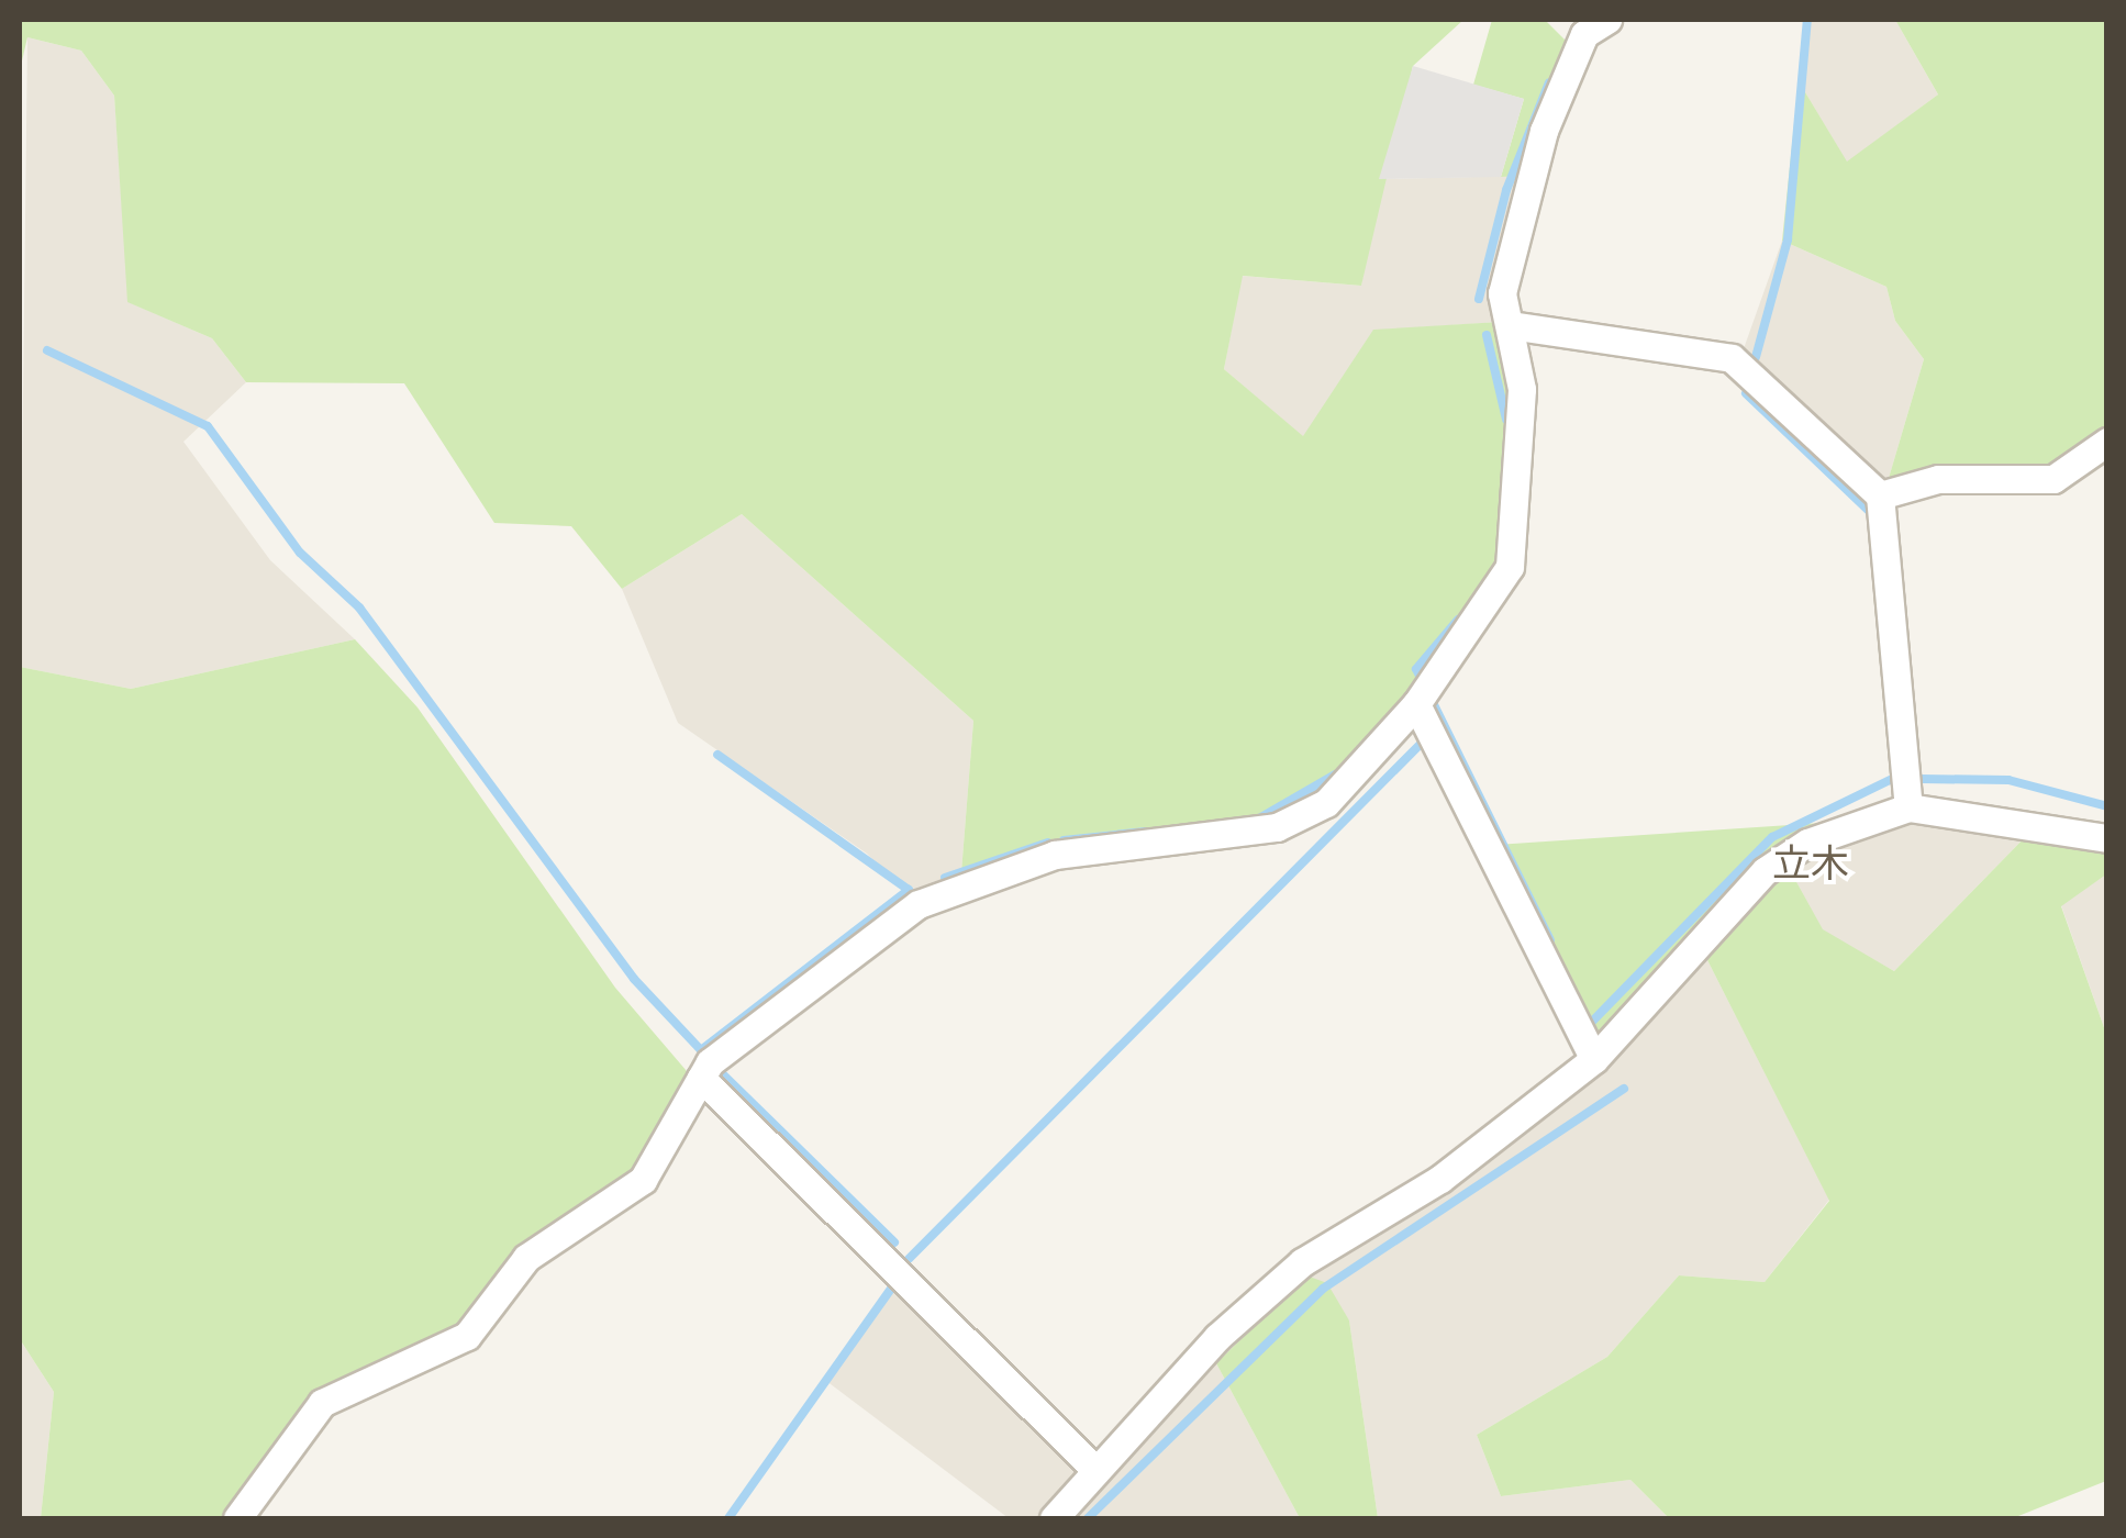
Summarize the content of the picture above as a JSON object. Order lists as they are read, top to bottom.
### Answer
{
  "districts": ["立木"]
}
